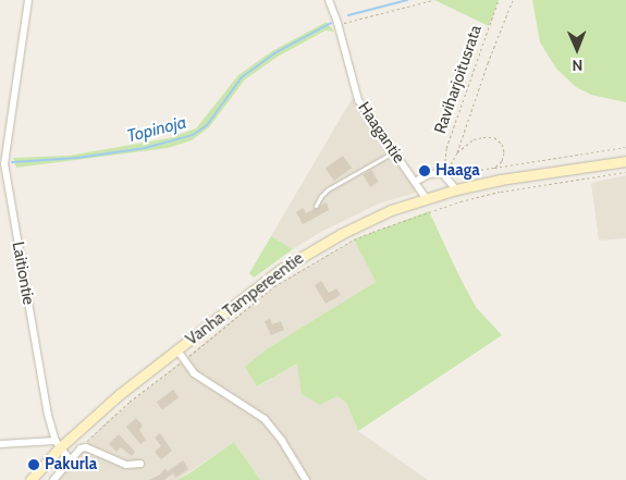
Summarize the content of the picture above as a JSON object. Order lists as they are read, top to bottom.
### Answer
{
  "streets": {
    "main road": ["Vanha Tampereentie"],
    "street": ["Haagantie", "Laitiontie"],
    "path": ["Raviharjoitusrata"]
  },
  "crossings": [
    ["Haagantie", "Vanha Tampereentie"],
    ["Laitiontie", "Vanha Tampereentie"]
  ],
  "water": ["Topinoja"],
  "places": ["Haaga", "Pakurla"],
  "north": "bottom"
}
